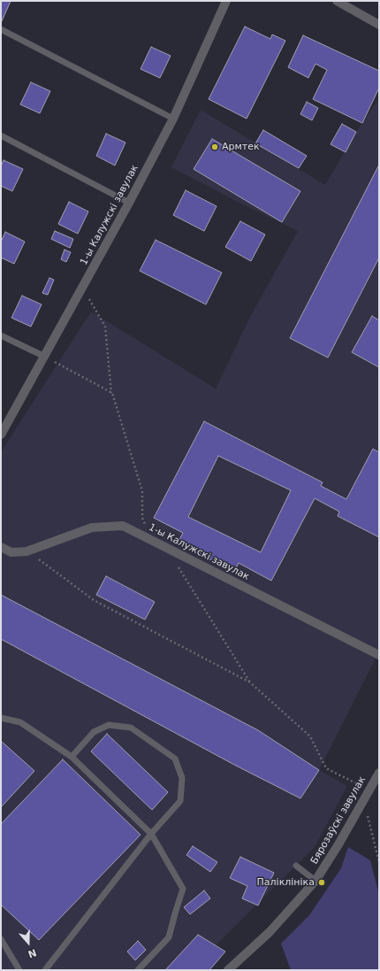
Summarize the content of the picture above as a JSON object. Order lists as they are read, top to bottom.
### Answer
{
  "streets": {
    "street": ["1-ы Калужскі завулак", "Бярозаўскі завулак"]
  },
  "places": ["Армтек", "Паліклініка"],
  "north": "bottom"
}
